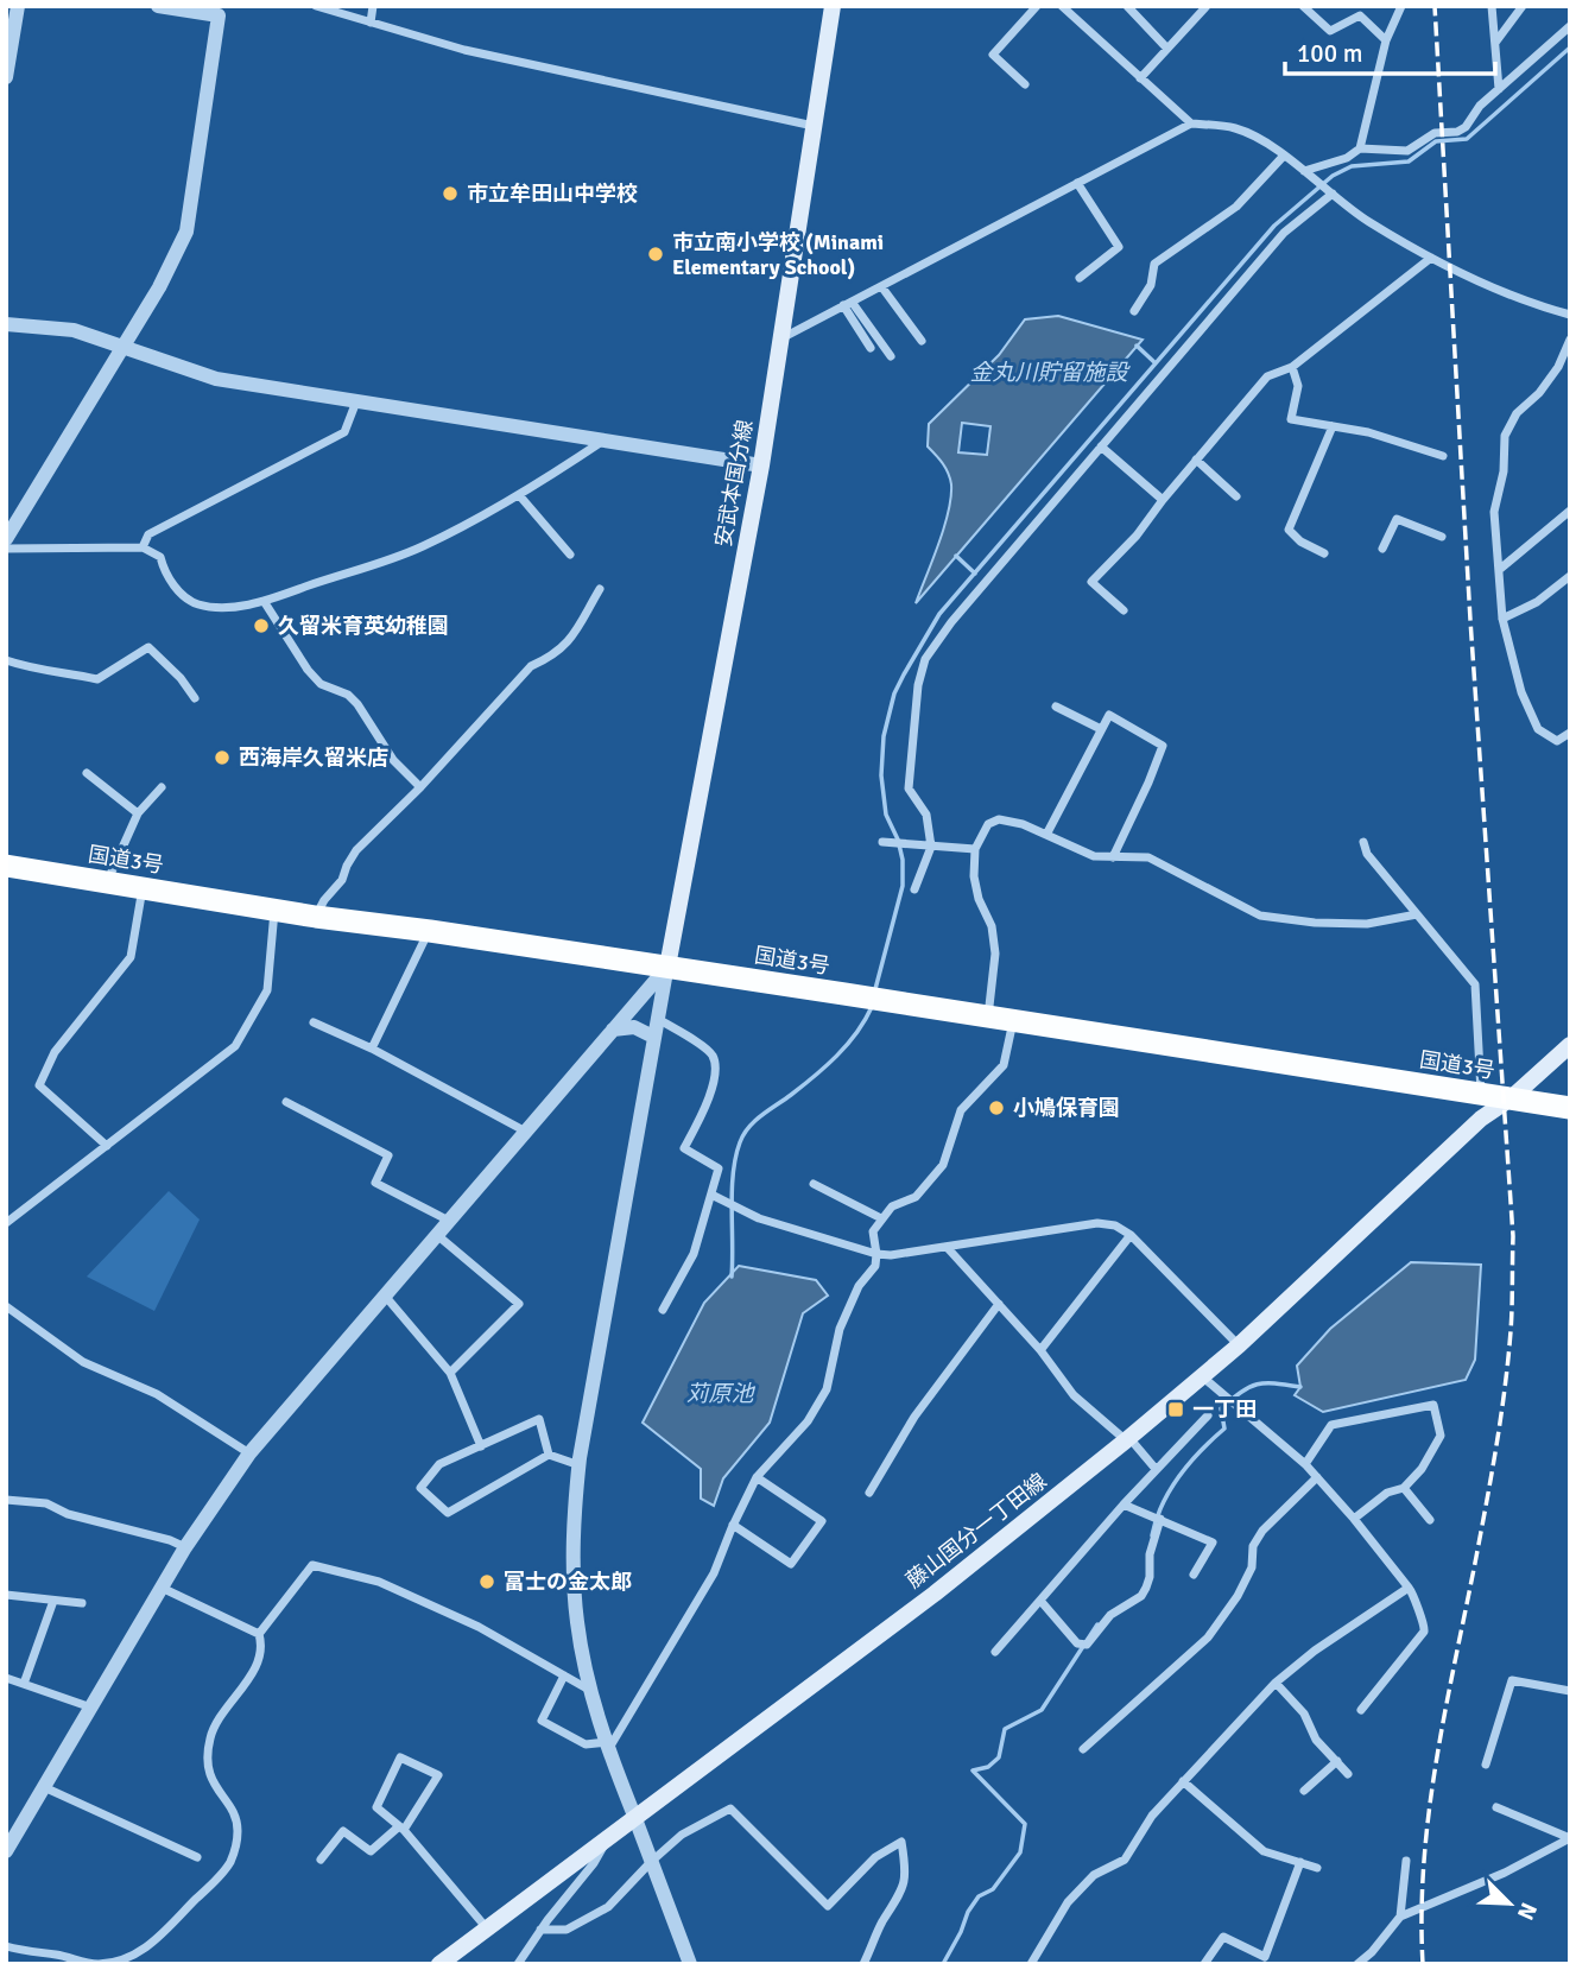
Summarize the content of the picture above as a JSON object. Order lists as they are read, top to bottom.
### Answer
{
  "streets": {
    "highway": ["国道3号"],
    "main road": ["安武本国分線", "藤山国分一丁田線"]
  },
  "crossings": [
    ["安武本国分線", "国道3号"],
    ["国道3号", "藤山国分一丁田線"]
  ],
  "water": ["金丸川貯留施設", "苅原池"],
  "places": {
    "other": [
      "市立牟田山中学校",
      "市立南小学校 (Minami Elementary School)",
      "久留米育英幼稚園",
      "西海岸久留米店",
      "小鳩保育園",
      "富士の金太郎"
    ],
    "transit": ["一丁田"]
  },
  "scale_bar": "100 m",
  "north": "bottom right"
}
